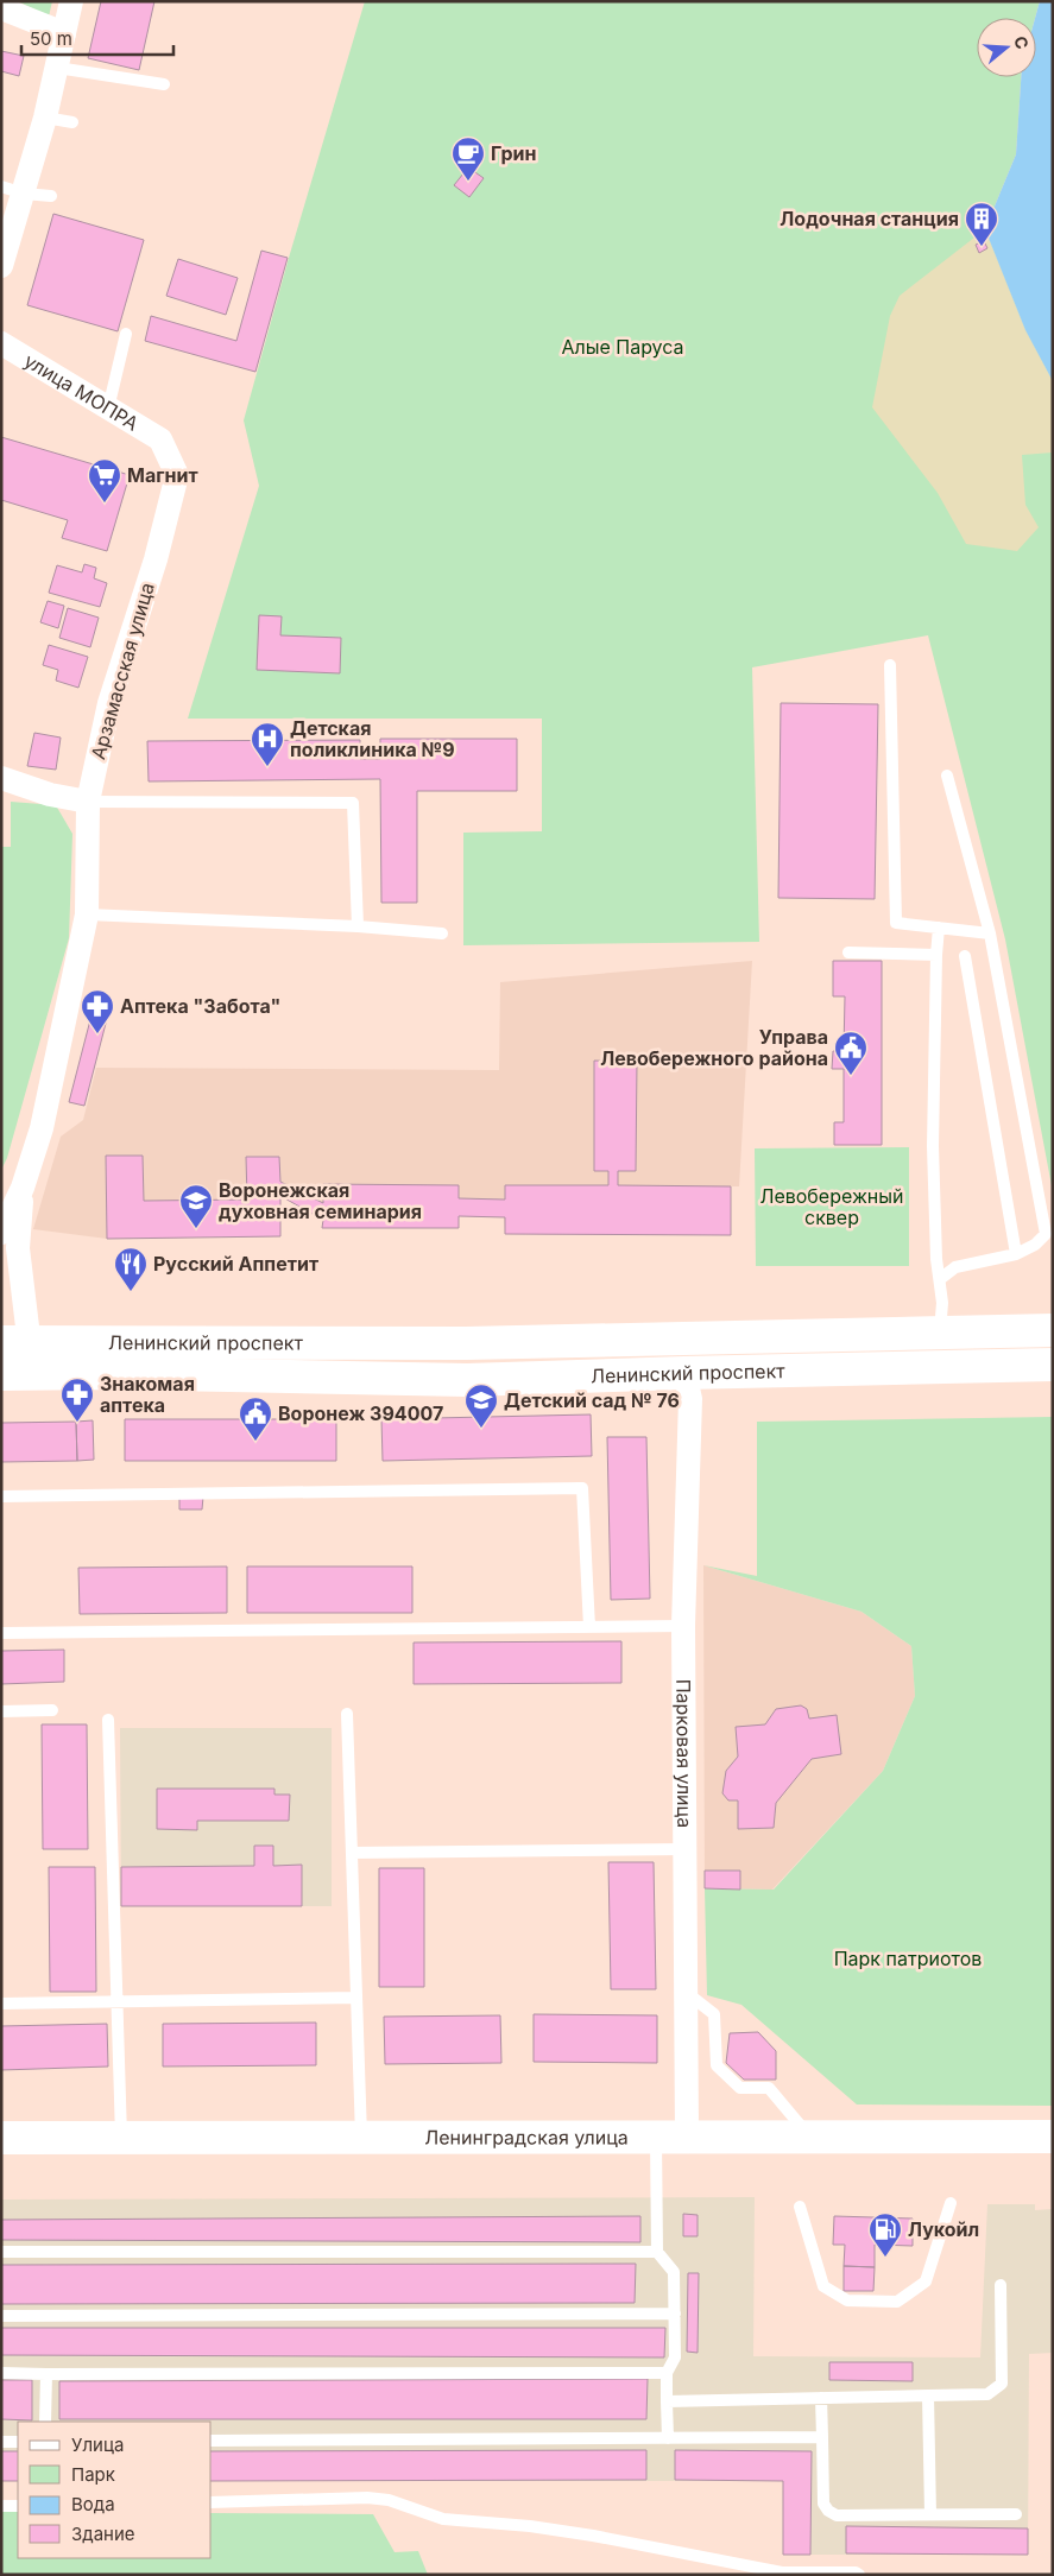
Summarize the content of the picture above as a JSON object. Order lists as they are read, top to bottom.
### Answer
{
  "streets": {
    "main road": ["Ленинский проспект", "Ленинградская улица"],
    "street": ["улица МОПРА", "Арзамасская улица", "Парковая улица"]
  },
  "crossings": [
    ["улица МОПРА", "Арзамасская улица"],
    ["Арзамасская улица", "Ленинский проспект"],
    ["Ленинский проспект", "Парковая улица"],
    ["Парковая улица", "Ленинградская улица"]
  ],
  "parks": ["Алые Паруса", "Левобережный сквер", "Парк патриотов"],
  "places": {
    "cafe": ["Грин"],
    "building": ["Лодочная станция"],
    "supermarket": ["Магнит"],
    "hospital": ["Детская поликлиника №9"],
    "pharmacy": ["Аптека \"Забота\"", "Знакомая аптека"],
    "public building": ["Управа Левобережного района", "Воронеж 394007"],
    "school or university": ["Воронежская духовная семинария", "Детский сад № 76"],
    "restaurant": ["Русский Аппетит"],
    "fuel station": ["Лукойл"]
  },
  "legend": [
    "Улица",
    "Парк",
    "Вода",
    "Здание"
  ],
  "scale_bar": "50 m",
  "north": "right"
}
